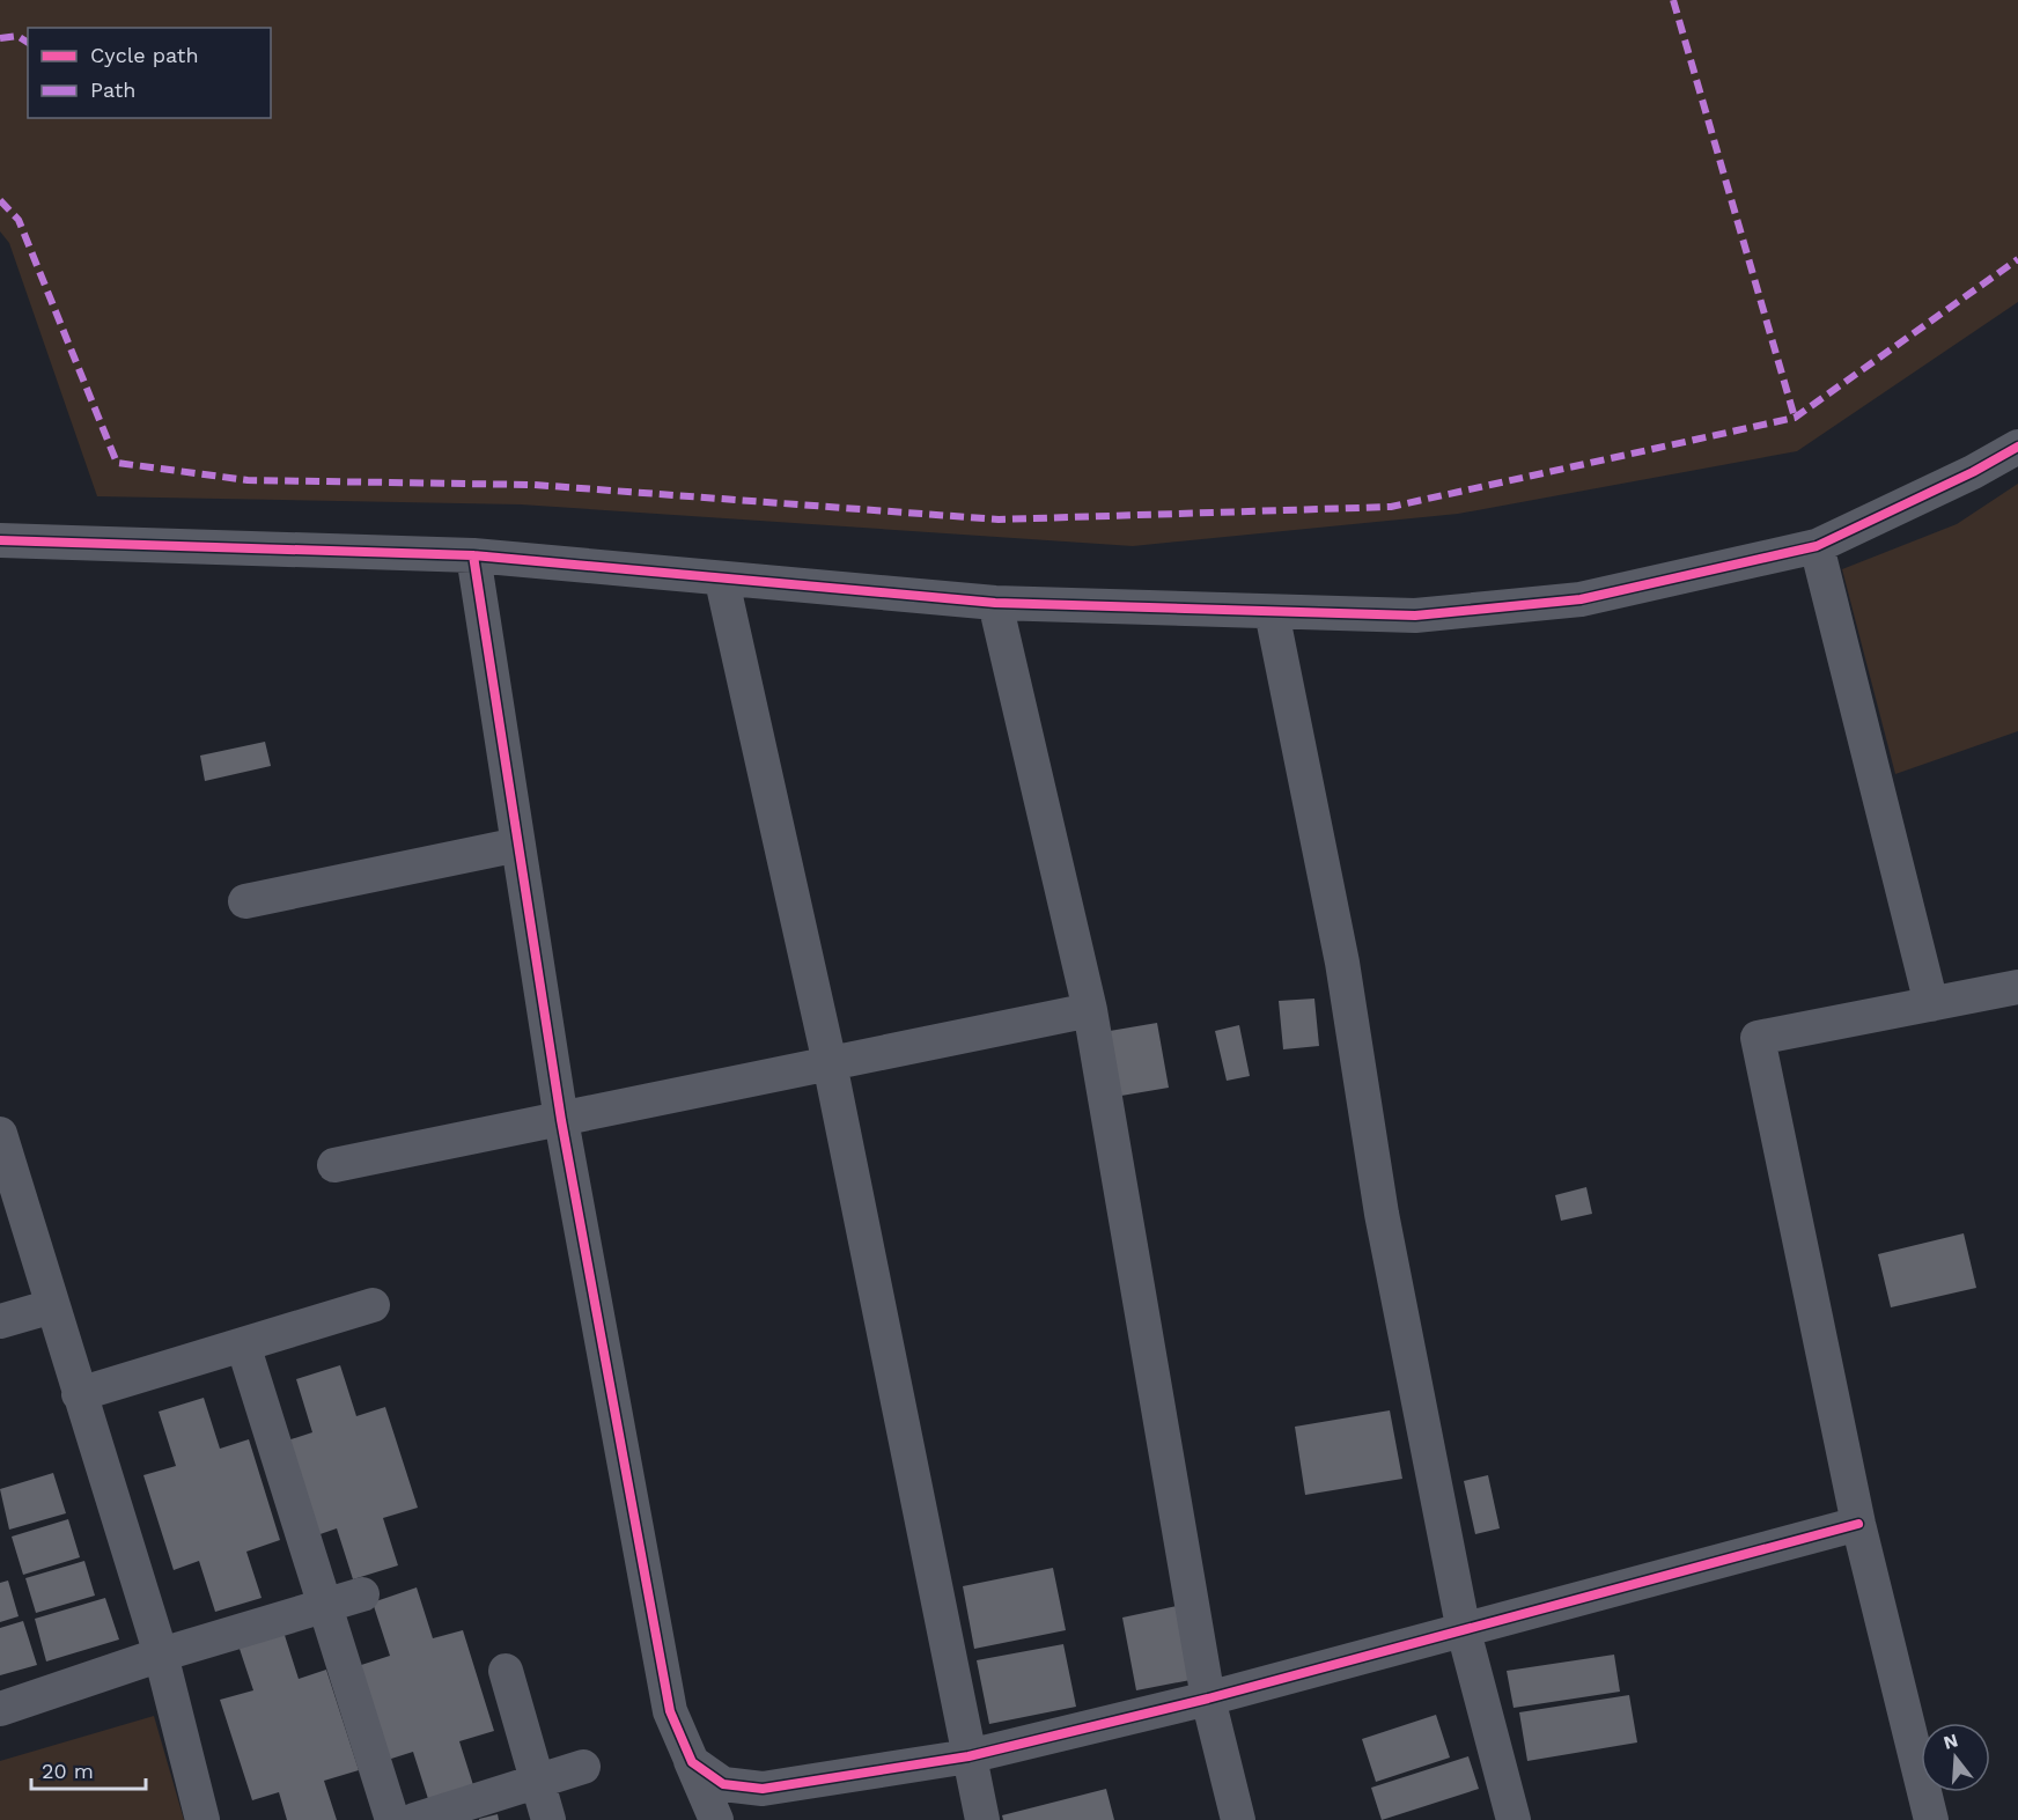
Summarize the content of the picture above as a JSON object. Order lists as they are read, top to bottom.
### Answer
{
  "legend": ["Cycle path", "Path"],
  "scale_bar": "20 m",
  "north": "top"
}
